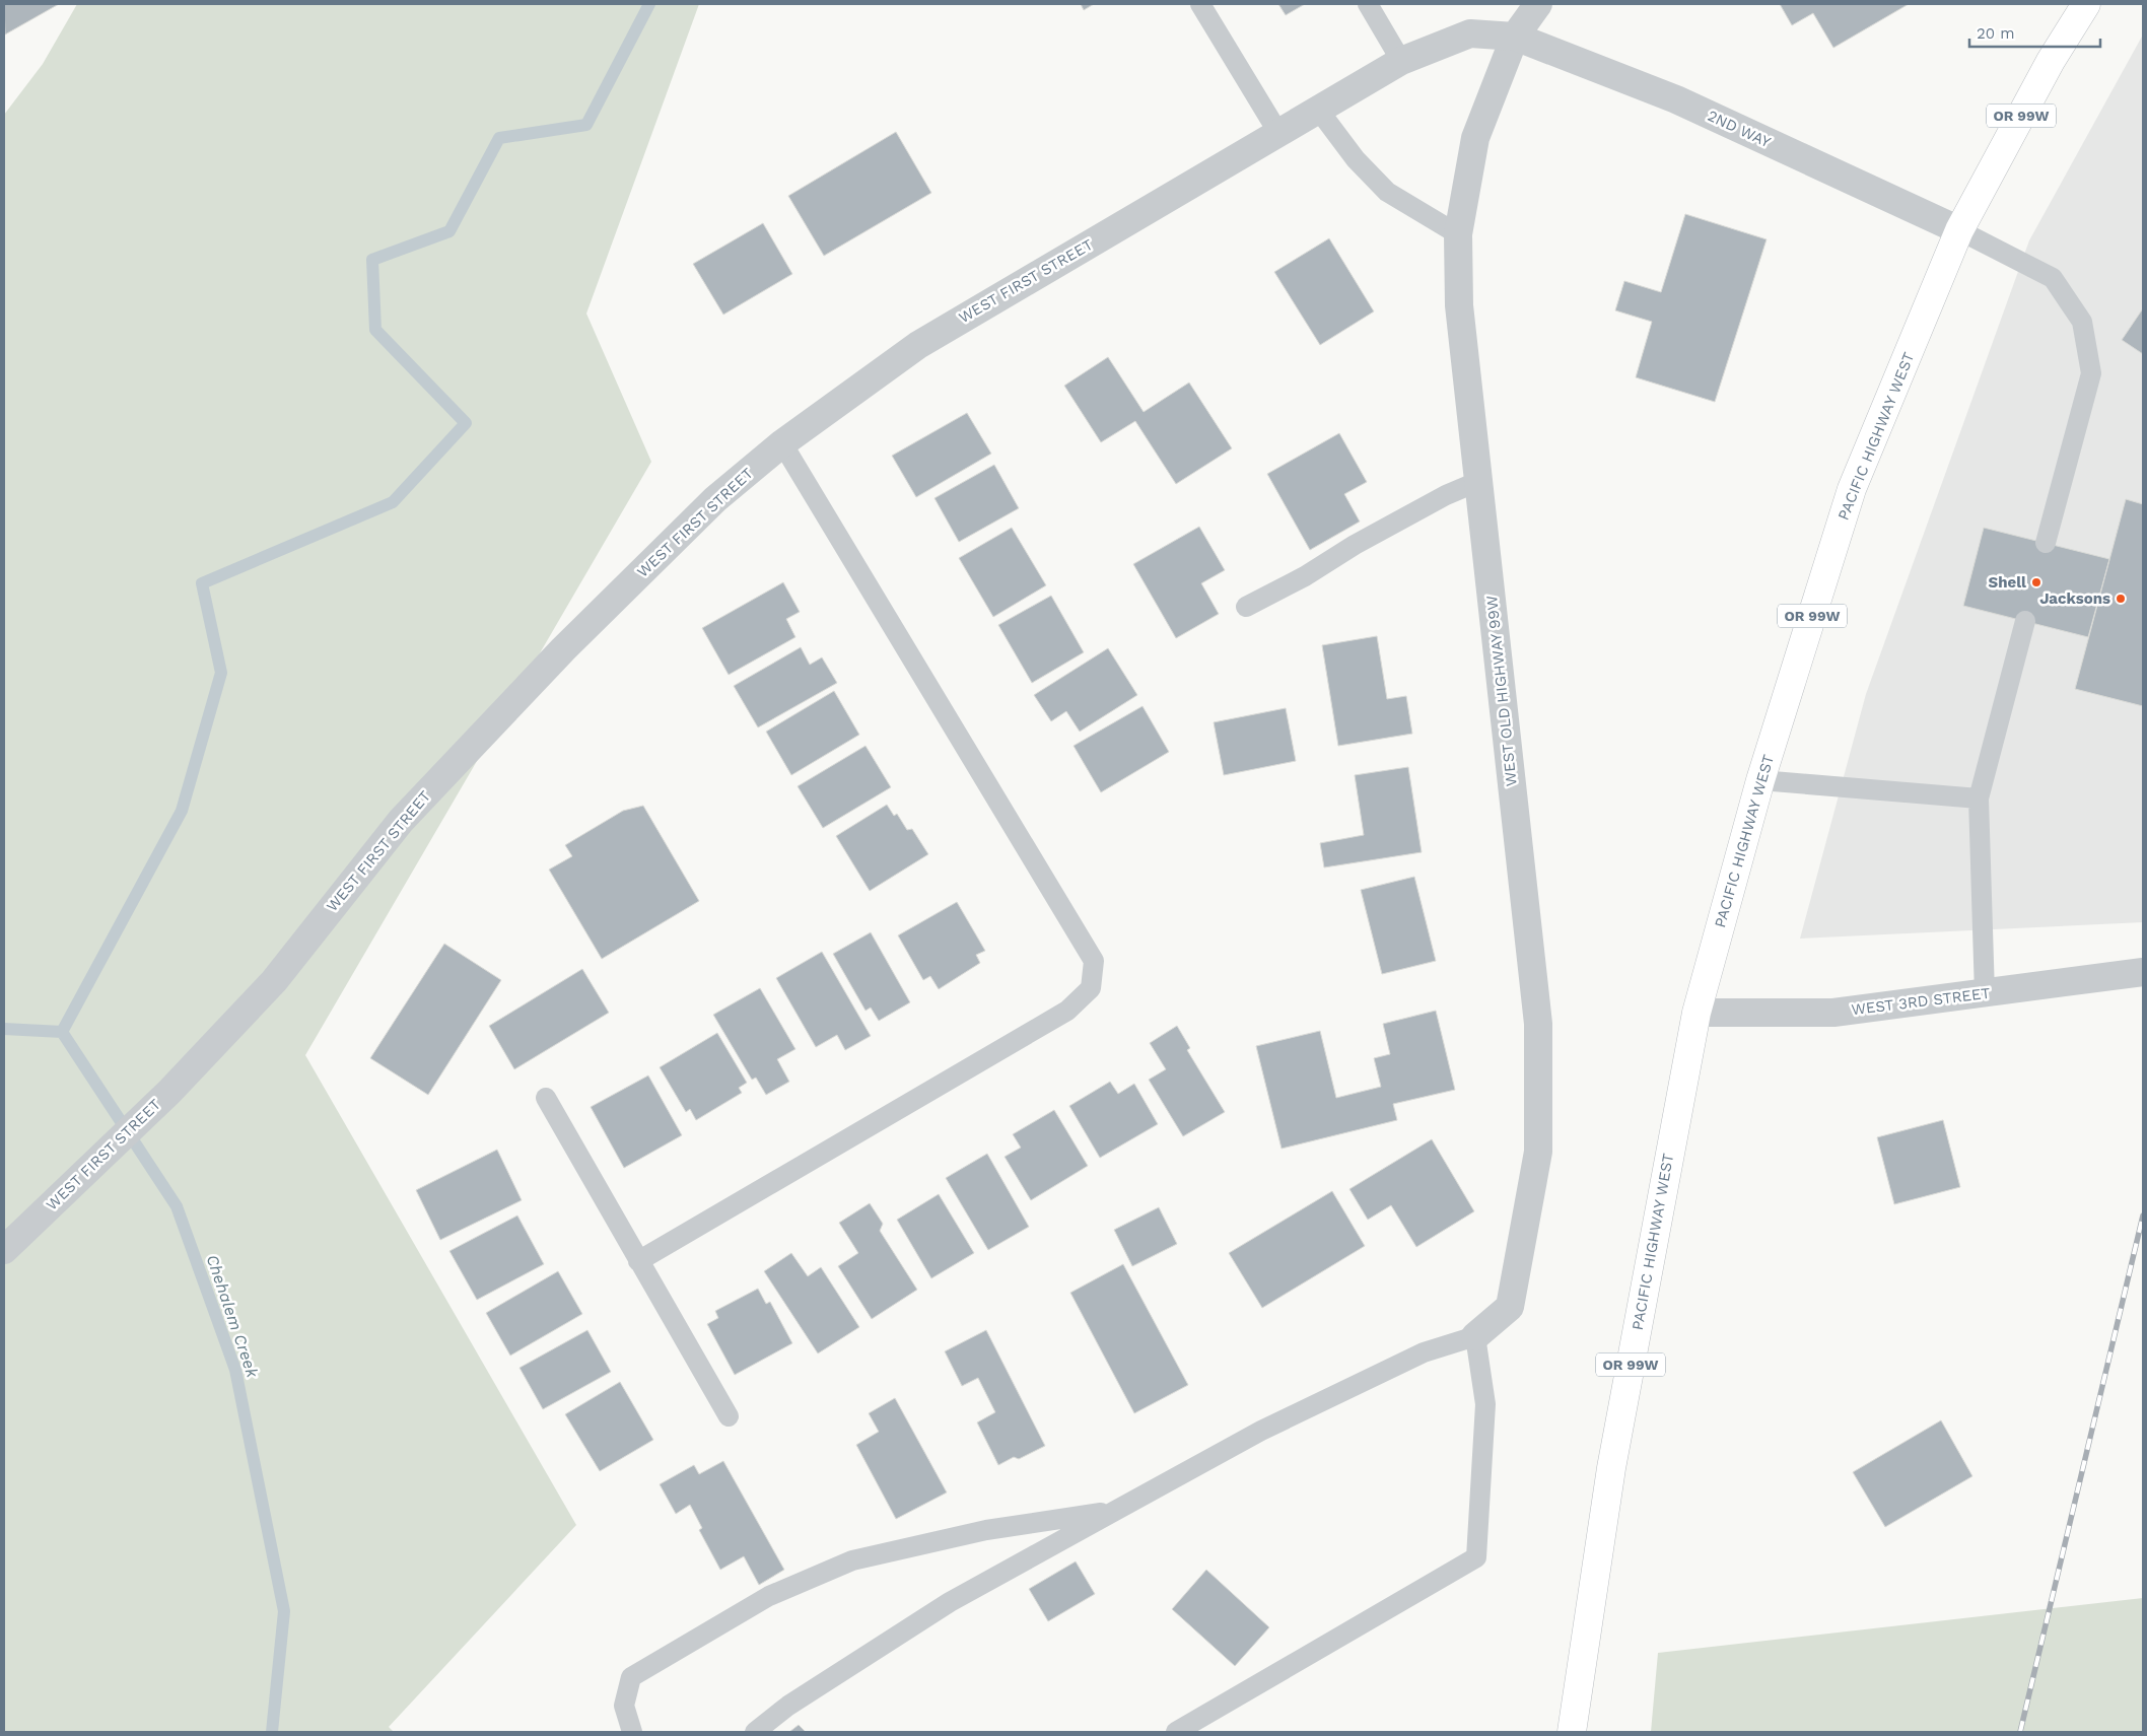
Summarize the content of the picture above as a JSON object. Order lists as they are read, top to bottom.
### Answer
{
  "streets": {
    "main road": ["OR 99W", "PACIFIC HIGHWAY WEST"],
    "street": [
      "2ND WAY",
      "WEST FIRST STREET",
      "WEST OLD HIGHWAY 99W",
      "WEST 3RD STREET"
    ]
  },
  "crossings": [
    ["2ND WAY", "WEST FIRST STREET"],
    ["2ND WAY", "PACIFIC HIGHWAY WEST"],
    ["2ND WAY", "WEST OLD HIGHWAY 99W"],
    ["WEST FIRST STREET", "WEST OLD HIGHWAY 99W"],
    ["PACIFIC HIGHWAY WEST", "WEST 3RD STREET"]
  ],
  "water": ["Chehalem Creek"],
  "places": ["Shell", "Jacksons"],
  "scale_bar": "20 m"
}
